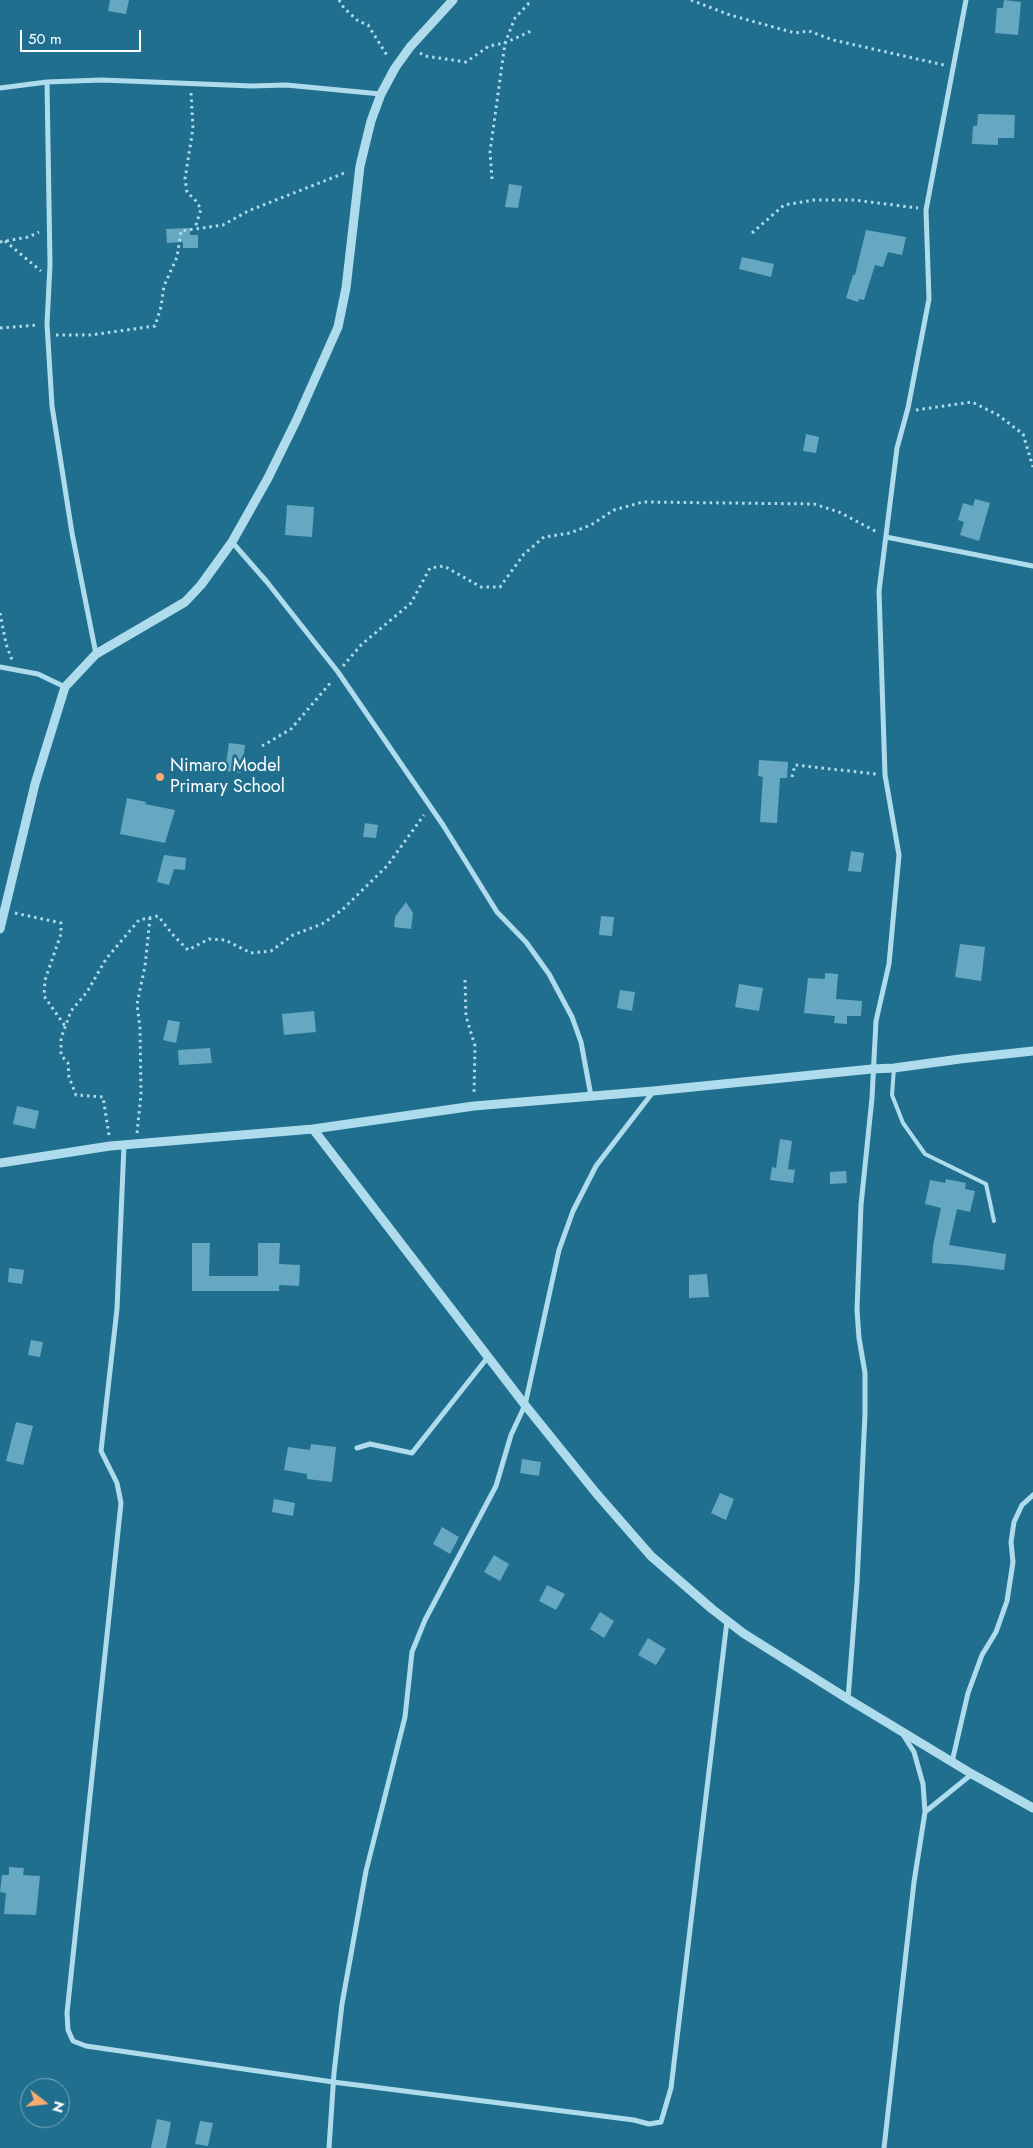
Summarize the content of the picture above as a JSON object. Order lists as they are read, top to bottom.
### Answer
{
  "places": ["Nimaro Model Primary School"],
  "scale_bar": "50 m",
  "north": "right"
}
